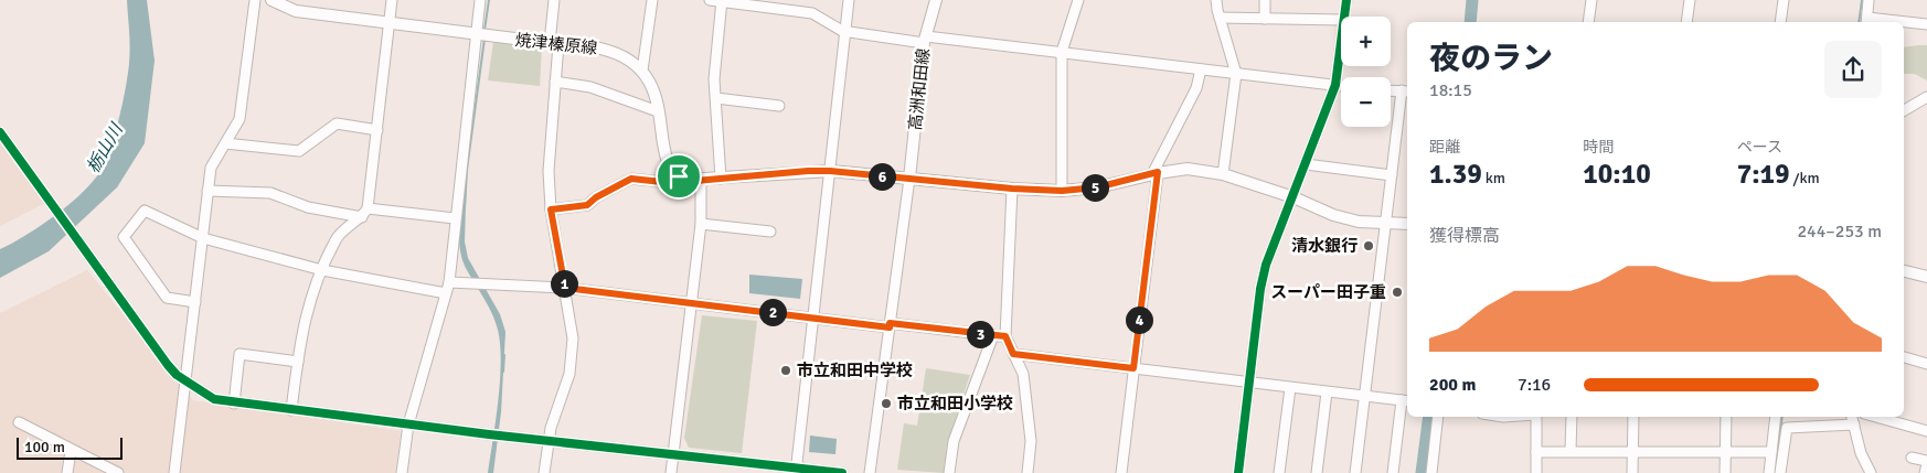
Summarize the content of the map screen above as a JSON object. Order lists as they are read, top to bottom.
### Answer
{
  "streets": {
    "main road": ["焼津榛原線", "高洲和田線"]
  },
  "water": ["栃山川"],
  "places": [
    "清水銀行",
    "スーパー田子重",
    "市立和田中学校",
    "市立和田小学校"
  ],
  "scale_bar": "100 m",
  "page": {
    "map_buttons": ["+", "−"],
    "heading": ["夜のラン", "18:15"],
    "stats": [
      ["距離", "1.39 km"],
      ["時間", "10:10"],
      ["ペース", "7:19 /km"]
    ],
    "pins": [
      "6",
      "5",
      "1",
      "2",
      "4",
      "3"
    ],
    "chart": ["獲得標高", "244–253 m"],
    "list": [
      {
        "name": "200 m",
        "note": "7:16"
      }
    ],
    "scale": "100 m"
  }
}
